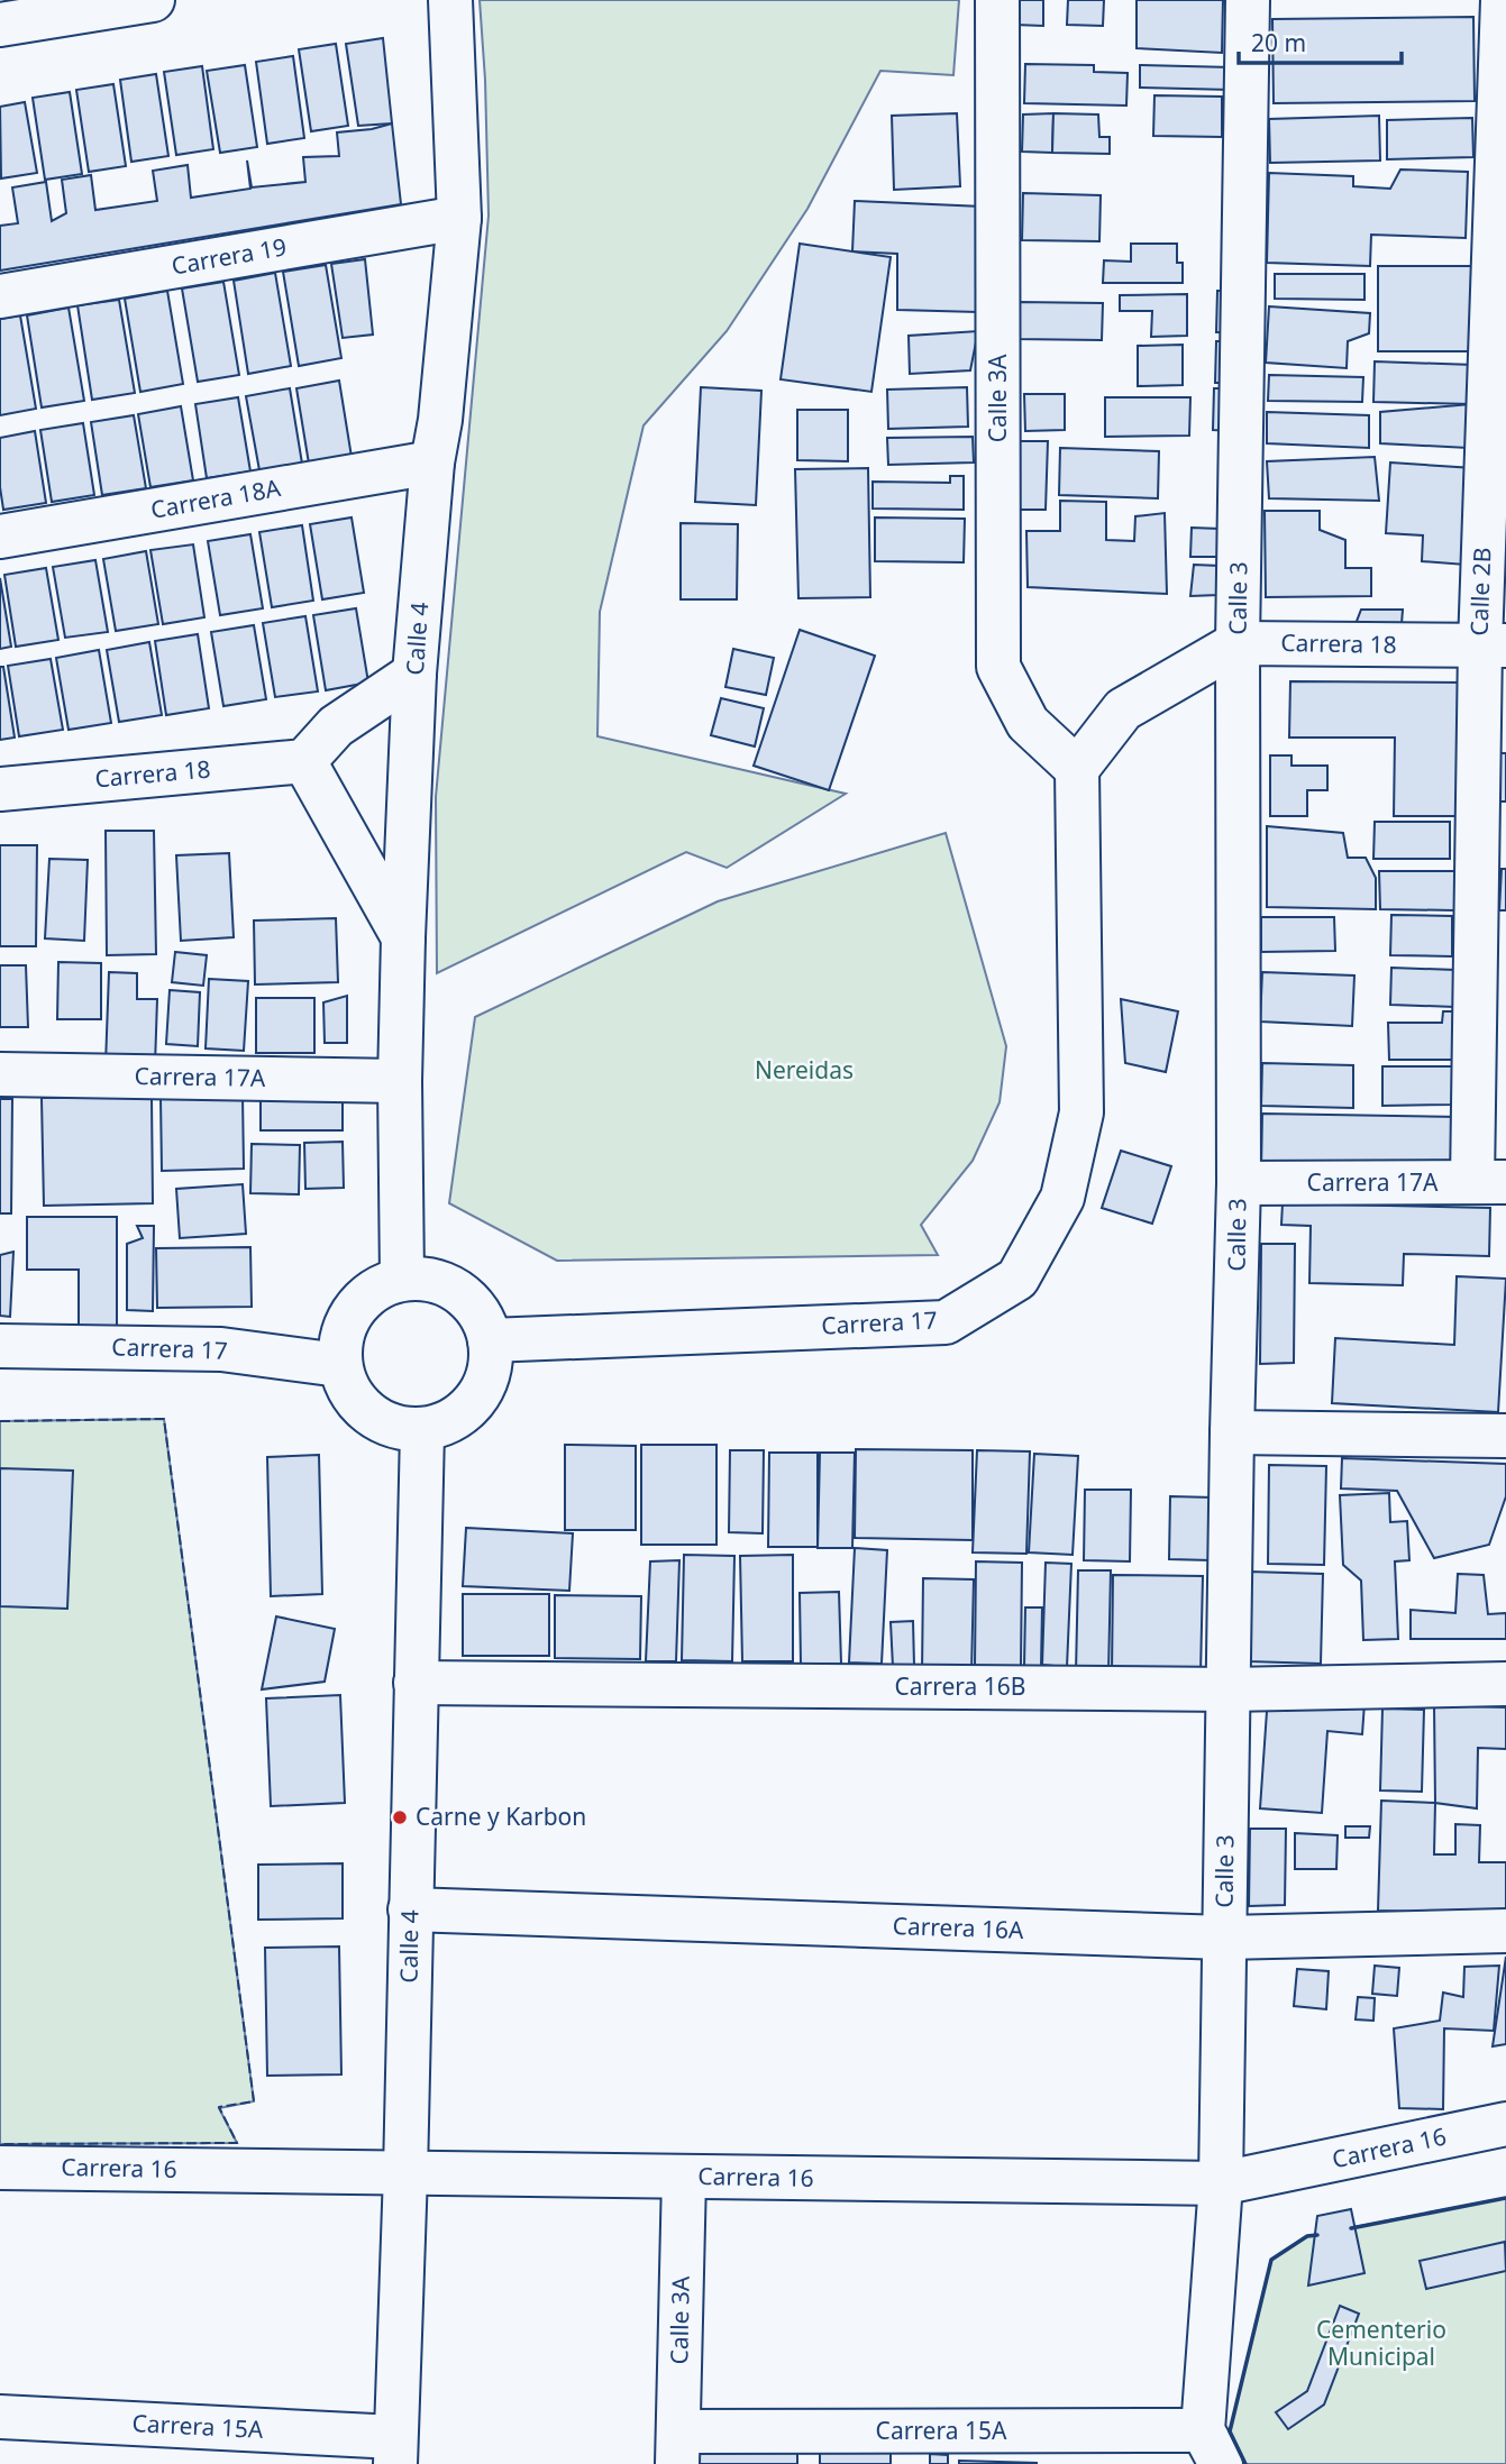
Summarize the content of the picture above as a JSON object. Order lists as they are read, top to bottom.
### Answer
{
  "streets": {
    "street": [
      "Carrera 19",
      "Calle 3A",
      "Carrera 18A",
      "Calle 2B",
      "Calle 3",
      "Calle 4",
      "Carrera 18",
      "Carrera 17A",
      "Carrera 17",
      "Carrera 16B",
      "Carrera 16A",
      "Carrera 16",
      "Carrera 15A"
    ]
  },
  "crossings": [
    ["Carrera 19", "Calle 4"],
    ["Calle 3A", "Carrera 17"],
    ["Calle 3A", "Carrera 16"],
    ["Calle 3A", "Carrera 15A"],
    ["Carrera 18A", "Calle 4"],
    ["Calle 2B", "Carrera 18"],
    ["Calle 2B", "Carrera 17A"],
    ["Calle 3", "Carrera 18"],
    ["Calle 3", "Carrera 17A"],
    ["Calle 3", "Carrera 16B"],
    ["Calle 3", "Carrera 16A"],
    ["Calle 3", "Carrera 16"],
    ["Calle 3", "Carrera 15A"],
    ["Calle 4", "Carrera 17A"],
    ["Calle 4", "Carrera 17"],
    ["Calle 4", "Carrera 16B"],
    ["Calle 4", "Carrera 16A"],
    ["Calle 4", "Carrera 16"],
    ["Calle 4", "Carrera 15A"]
  ],
  "parks": ["Nereidas", "Cementerio Municipal"],
  "places": ["Carne y Karbon"],
  "scale_bar": "20 m"
}
